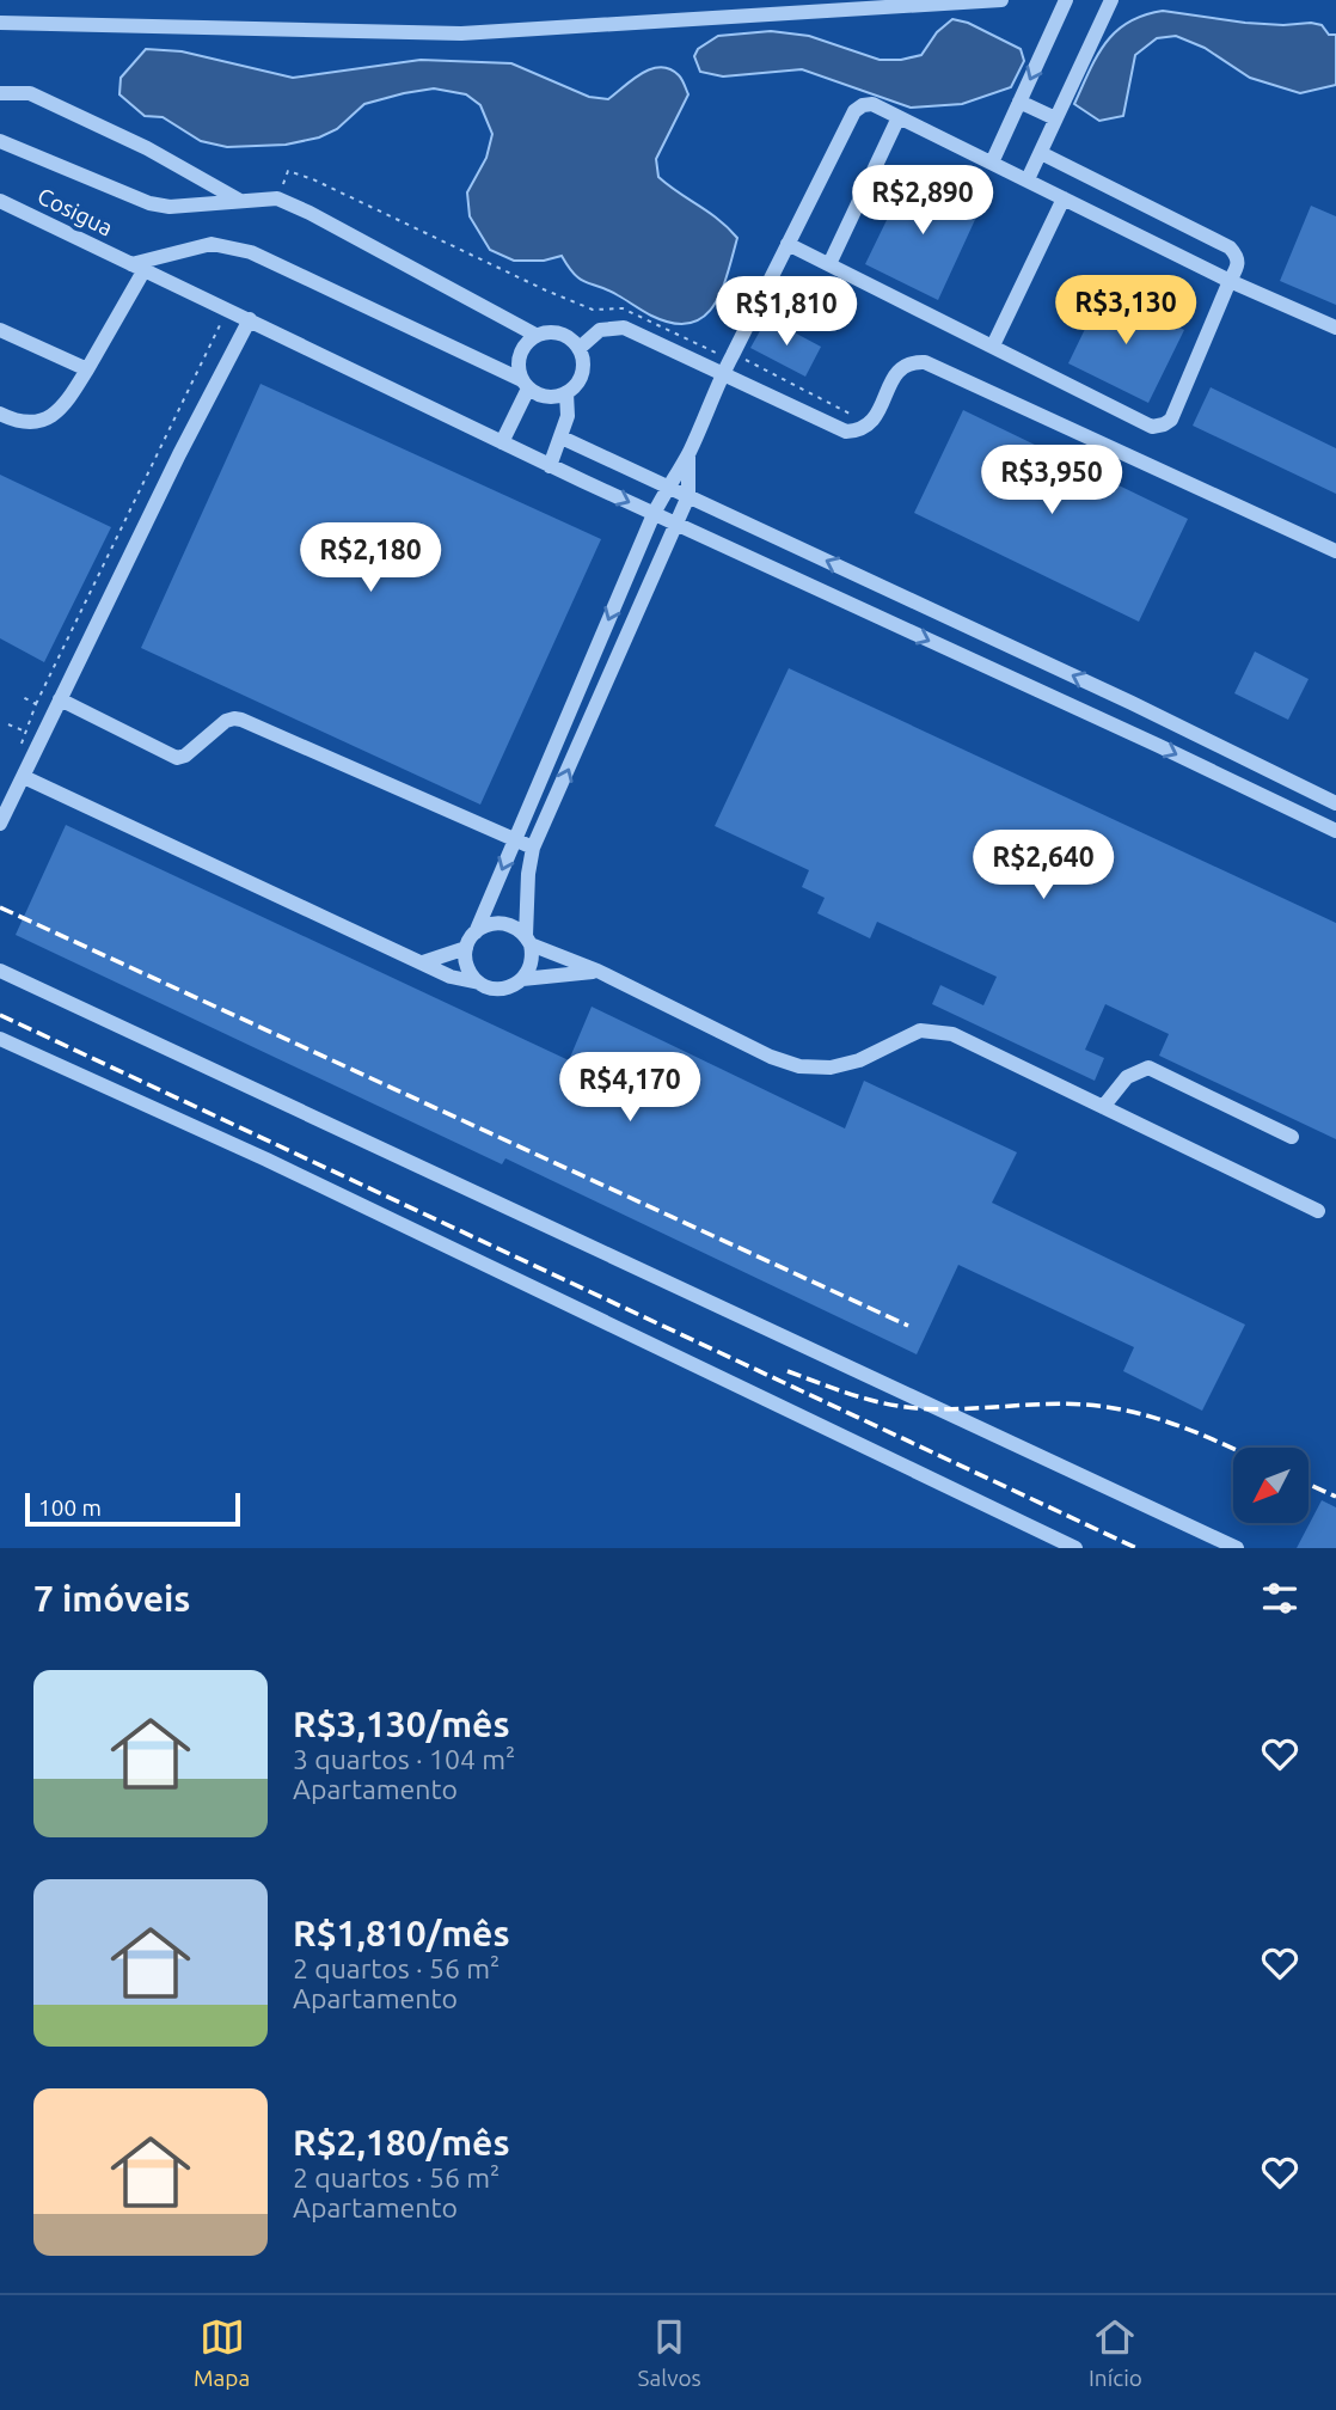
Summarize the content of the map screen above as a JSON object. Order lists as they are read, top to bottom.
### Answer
{
  "streets": {
    "street": ["Cosigua"]
  },
  "scale_bar": "100 m",
  "north": "bottom left",
  "page": {
    "price": [
      "R$2,890",
      "R$3,130",
      "R$1,810",
      "R$3,950",
      "R$2,180",
      "R$2,640",
      "R$4,170"
    ],
    "scale": "100 m",
    "heading": "7 imóveis",
    "list": [
      {
        "name": "R$3,130/mês",
        "note": "3 quartos · 104 m² · Apartamento"
      },
      {
        "name": "R$1,810/mês",
        "note": "2 quartos · 56 m² · Apartamento"
      },
      {
        "name": "R$2,180/mês",
        "note": "2 quartos · 56 m² · Apartamento"
      }
    ],
    "tabs": ["Mapa", "Salvos", "Início"]
  }
}
